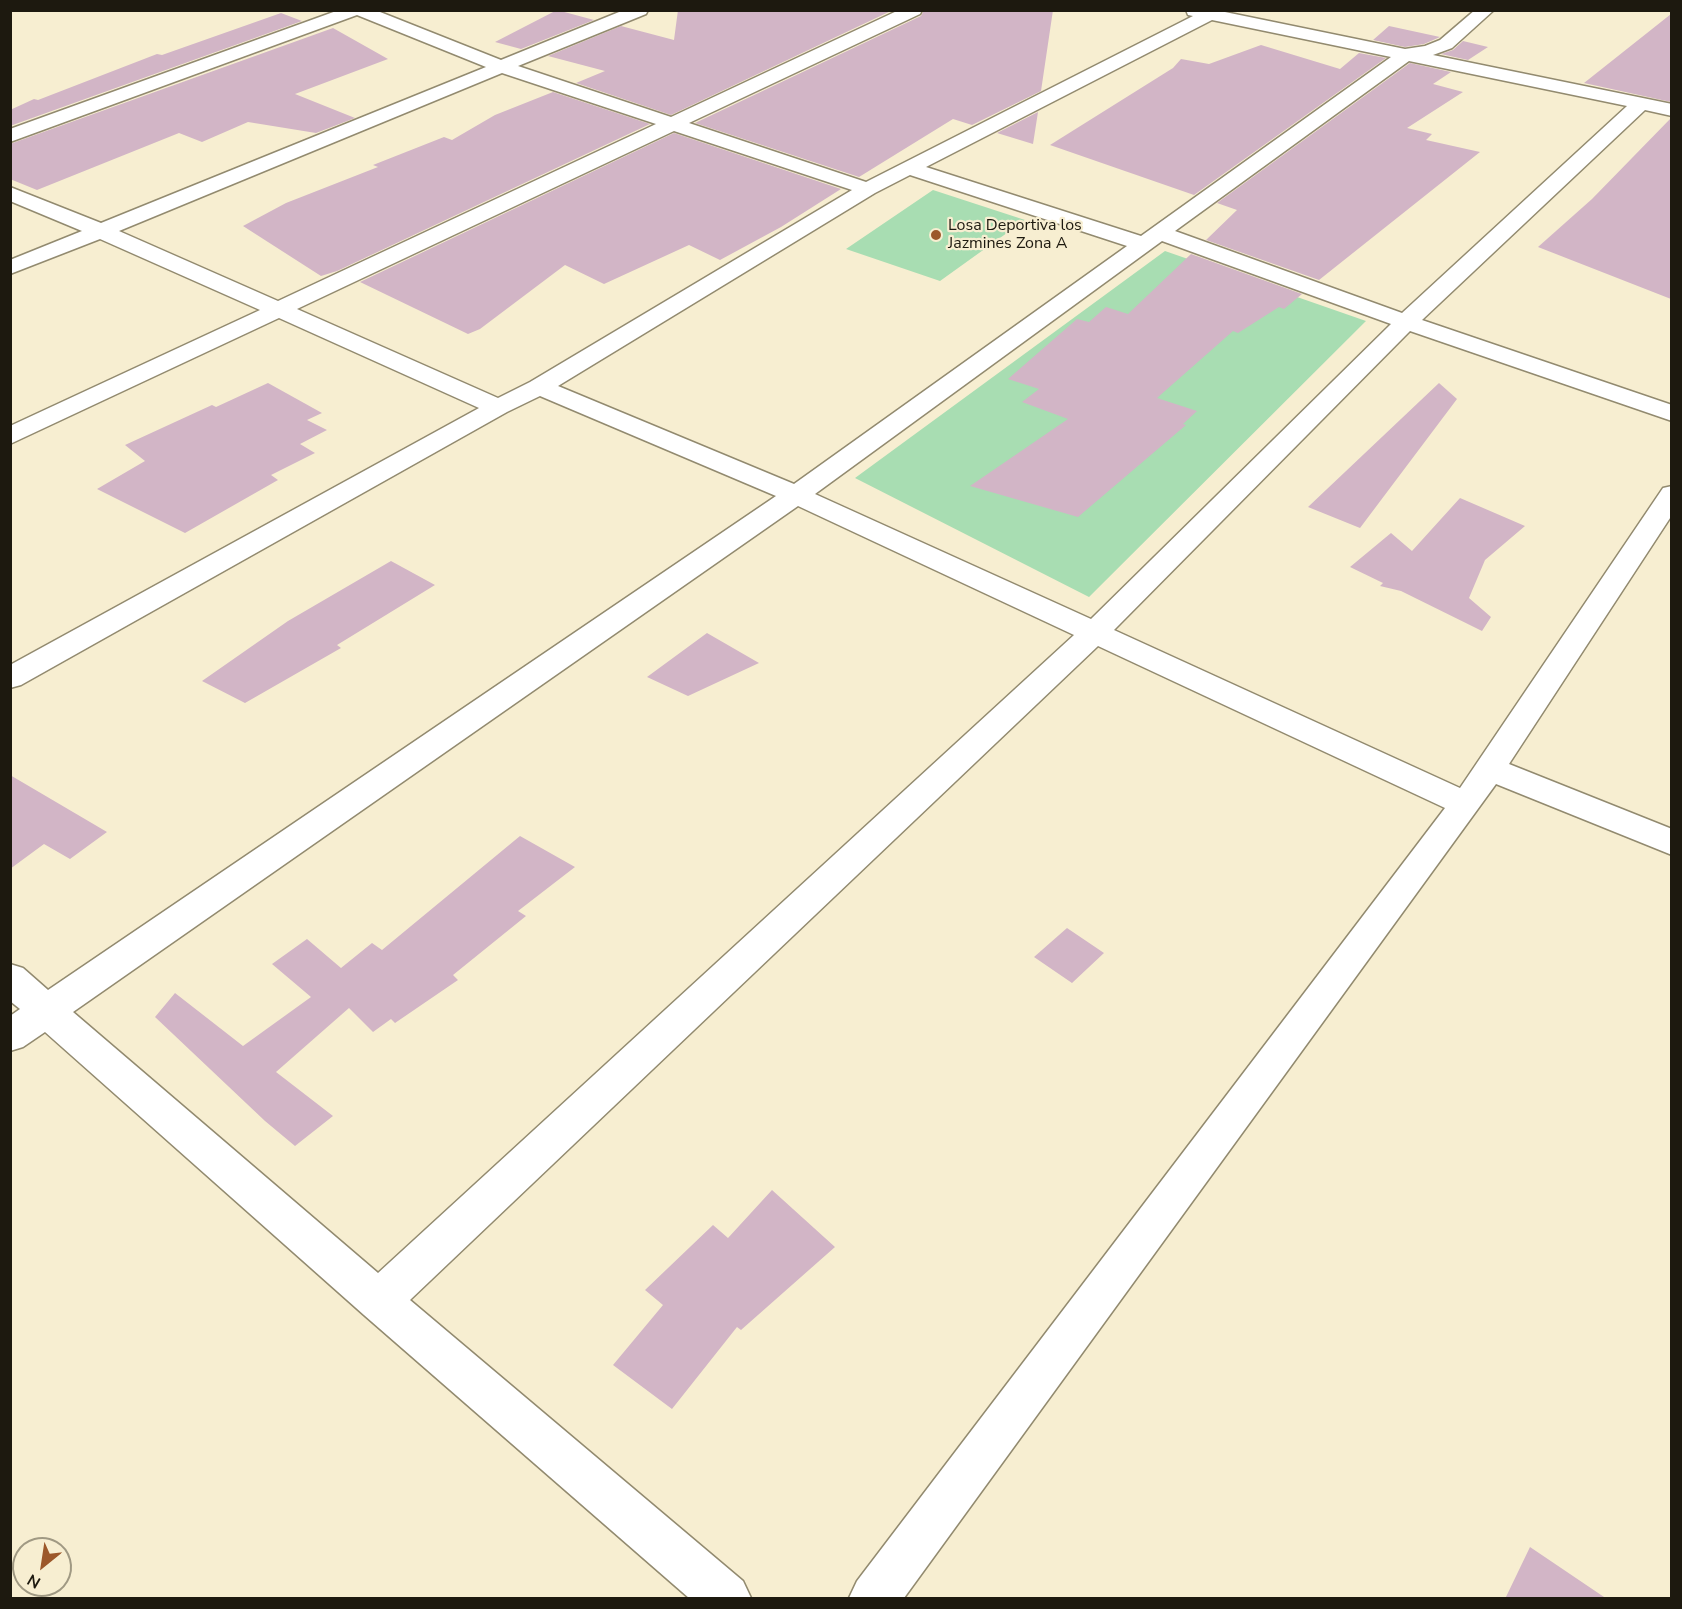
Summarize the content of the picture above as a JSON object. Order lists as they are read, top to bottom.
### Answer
{
  "places": ["Losa Deportiva los Jazmines Zona A"],
  "north": "bottom left"
}
